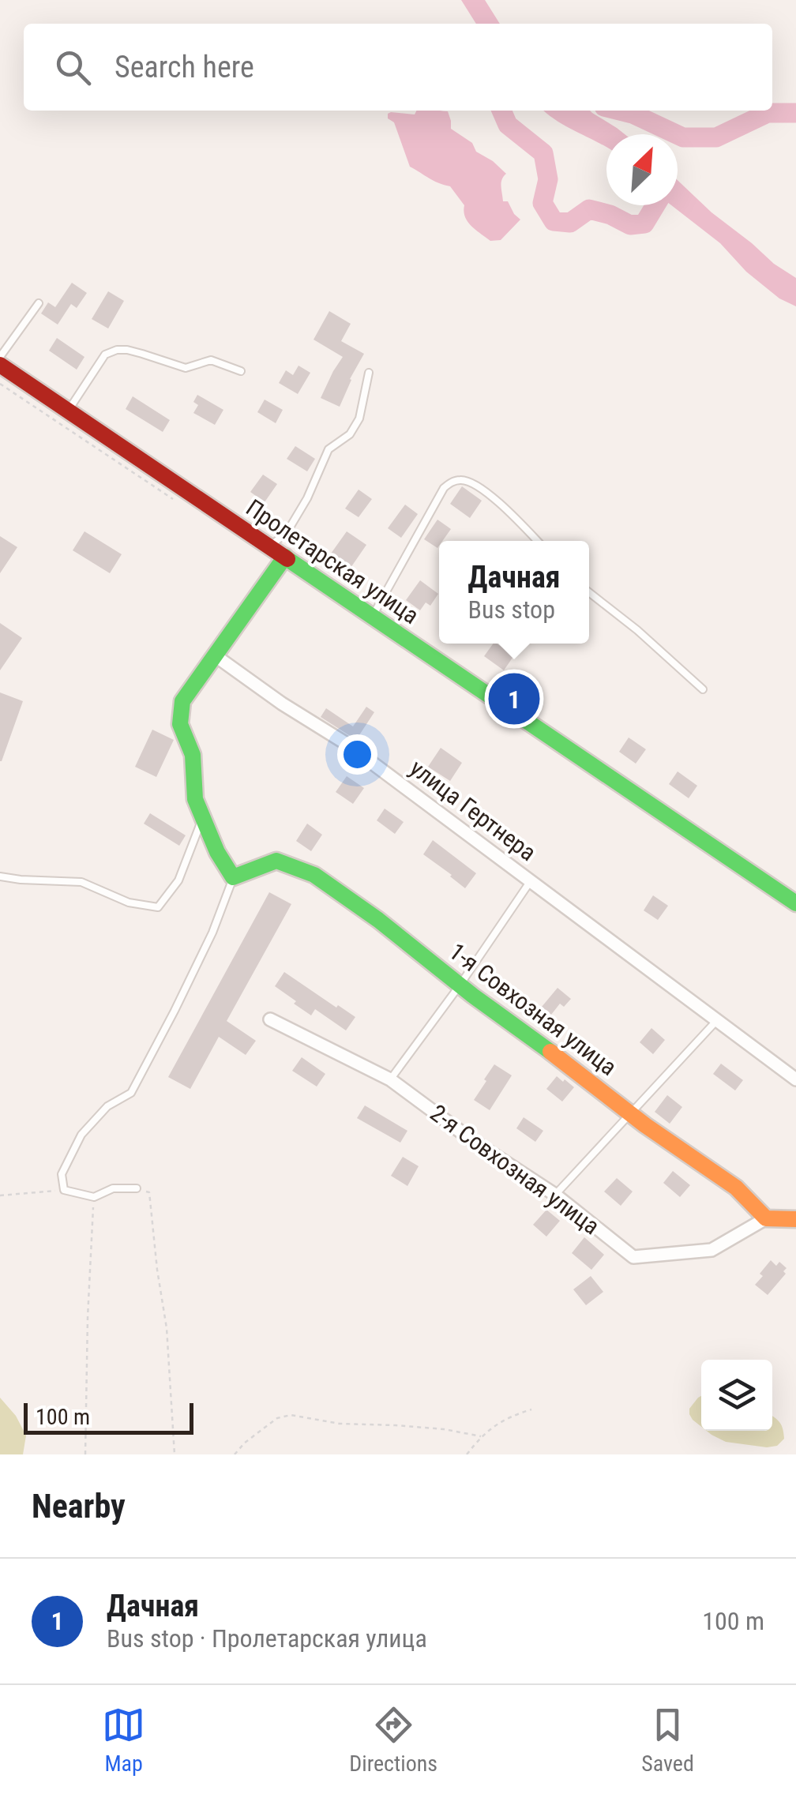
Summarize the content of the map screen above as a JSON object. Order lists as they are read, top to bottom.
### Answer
{
  "streets": {
    "street": [
      "Пролетарская улица",
      "улица Гертнера",
      "1-я Совхозная улица",
      "2-я Совхозная улица"
    ]
  },
  "crossings": [
    ["1-я Совхозная улица", "2-я Совхозная улица"]
  ],
  "scale_bar": "100 m",
  "north": "top right",
  "page": {
    "search": "Search here",
    "popup": ["Дачная", "Bus stop"],
    "pins": "1",
    "scale": "100 m",
    "heading": "Nearby",
    "list": [
      {
        "mark": "1",
        "name": "Дачная",
        "note": "Bus stop · Пролетарская улица",
        "value": "100 m"
      }
    ],
    "nav": ["Map", "Directions", "Saved"]
  }
}
